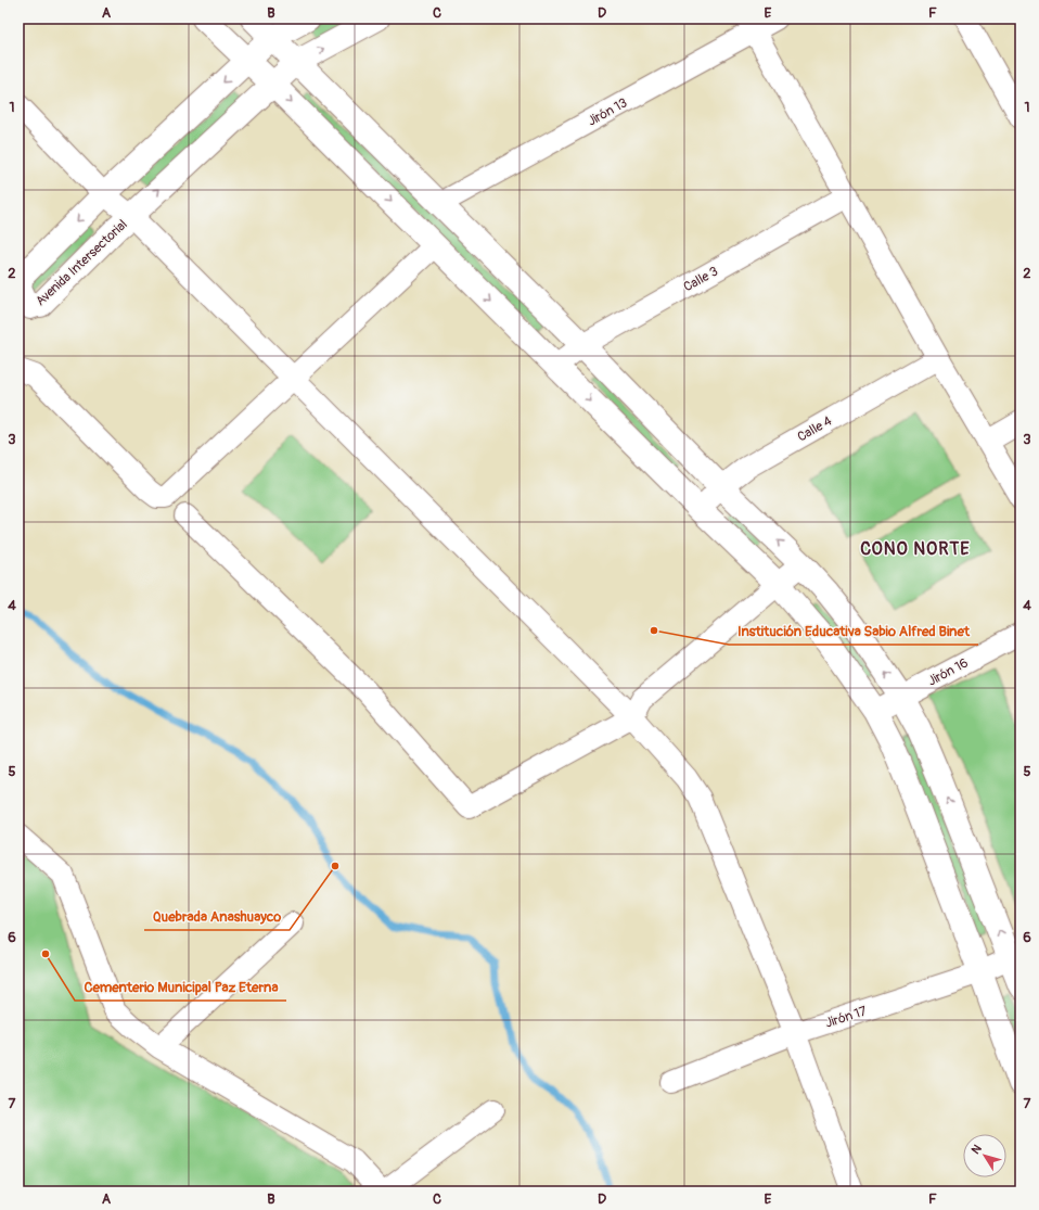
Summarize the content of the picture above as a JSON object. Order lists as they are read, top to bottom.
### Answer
{
  "streets": {
    "street": [
      "Jirón 13",
      "Avenida Intersectorial",
      "Calle 3",
      "Calle 4",
      "Jirón 16",
      "Jirón 17"
    ]
  },
  "districts": ["CONO NORTE"],
  "places": ["Institución Educativa Sabio Alfred Binet", "Quebrada Anashuayco", "Cementerio Municipal Paz Eterna"],
  "north": "top left",
  "grid": {
    "columns": [
      "A",
      "B",
      "C",
      "D",
      "E",
      "F"
    ],
    "rows": [
      "1",
      "2",
      "3",
      "4",
      "5",
      "6",
      "7"
    ]
  }
}
